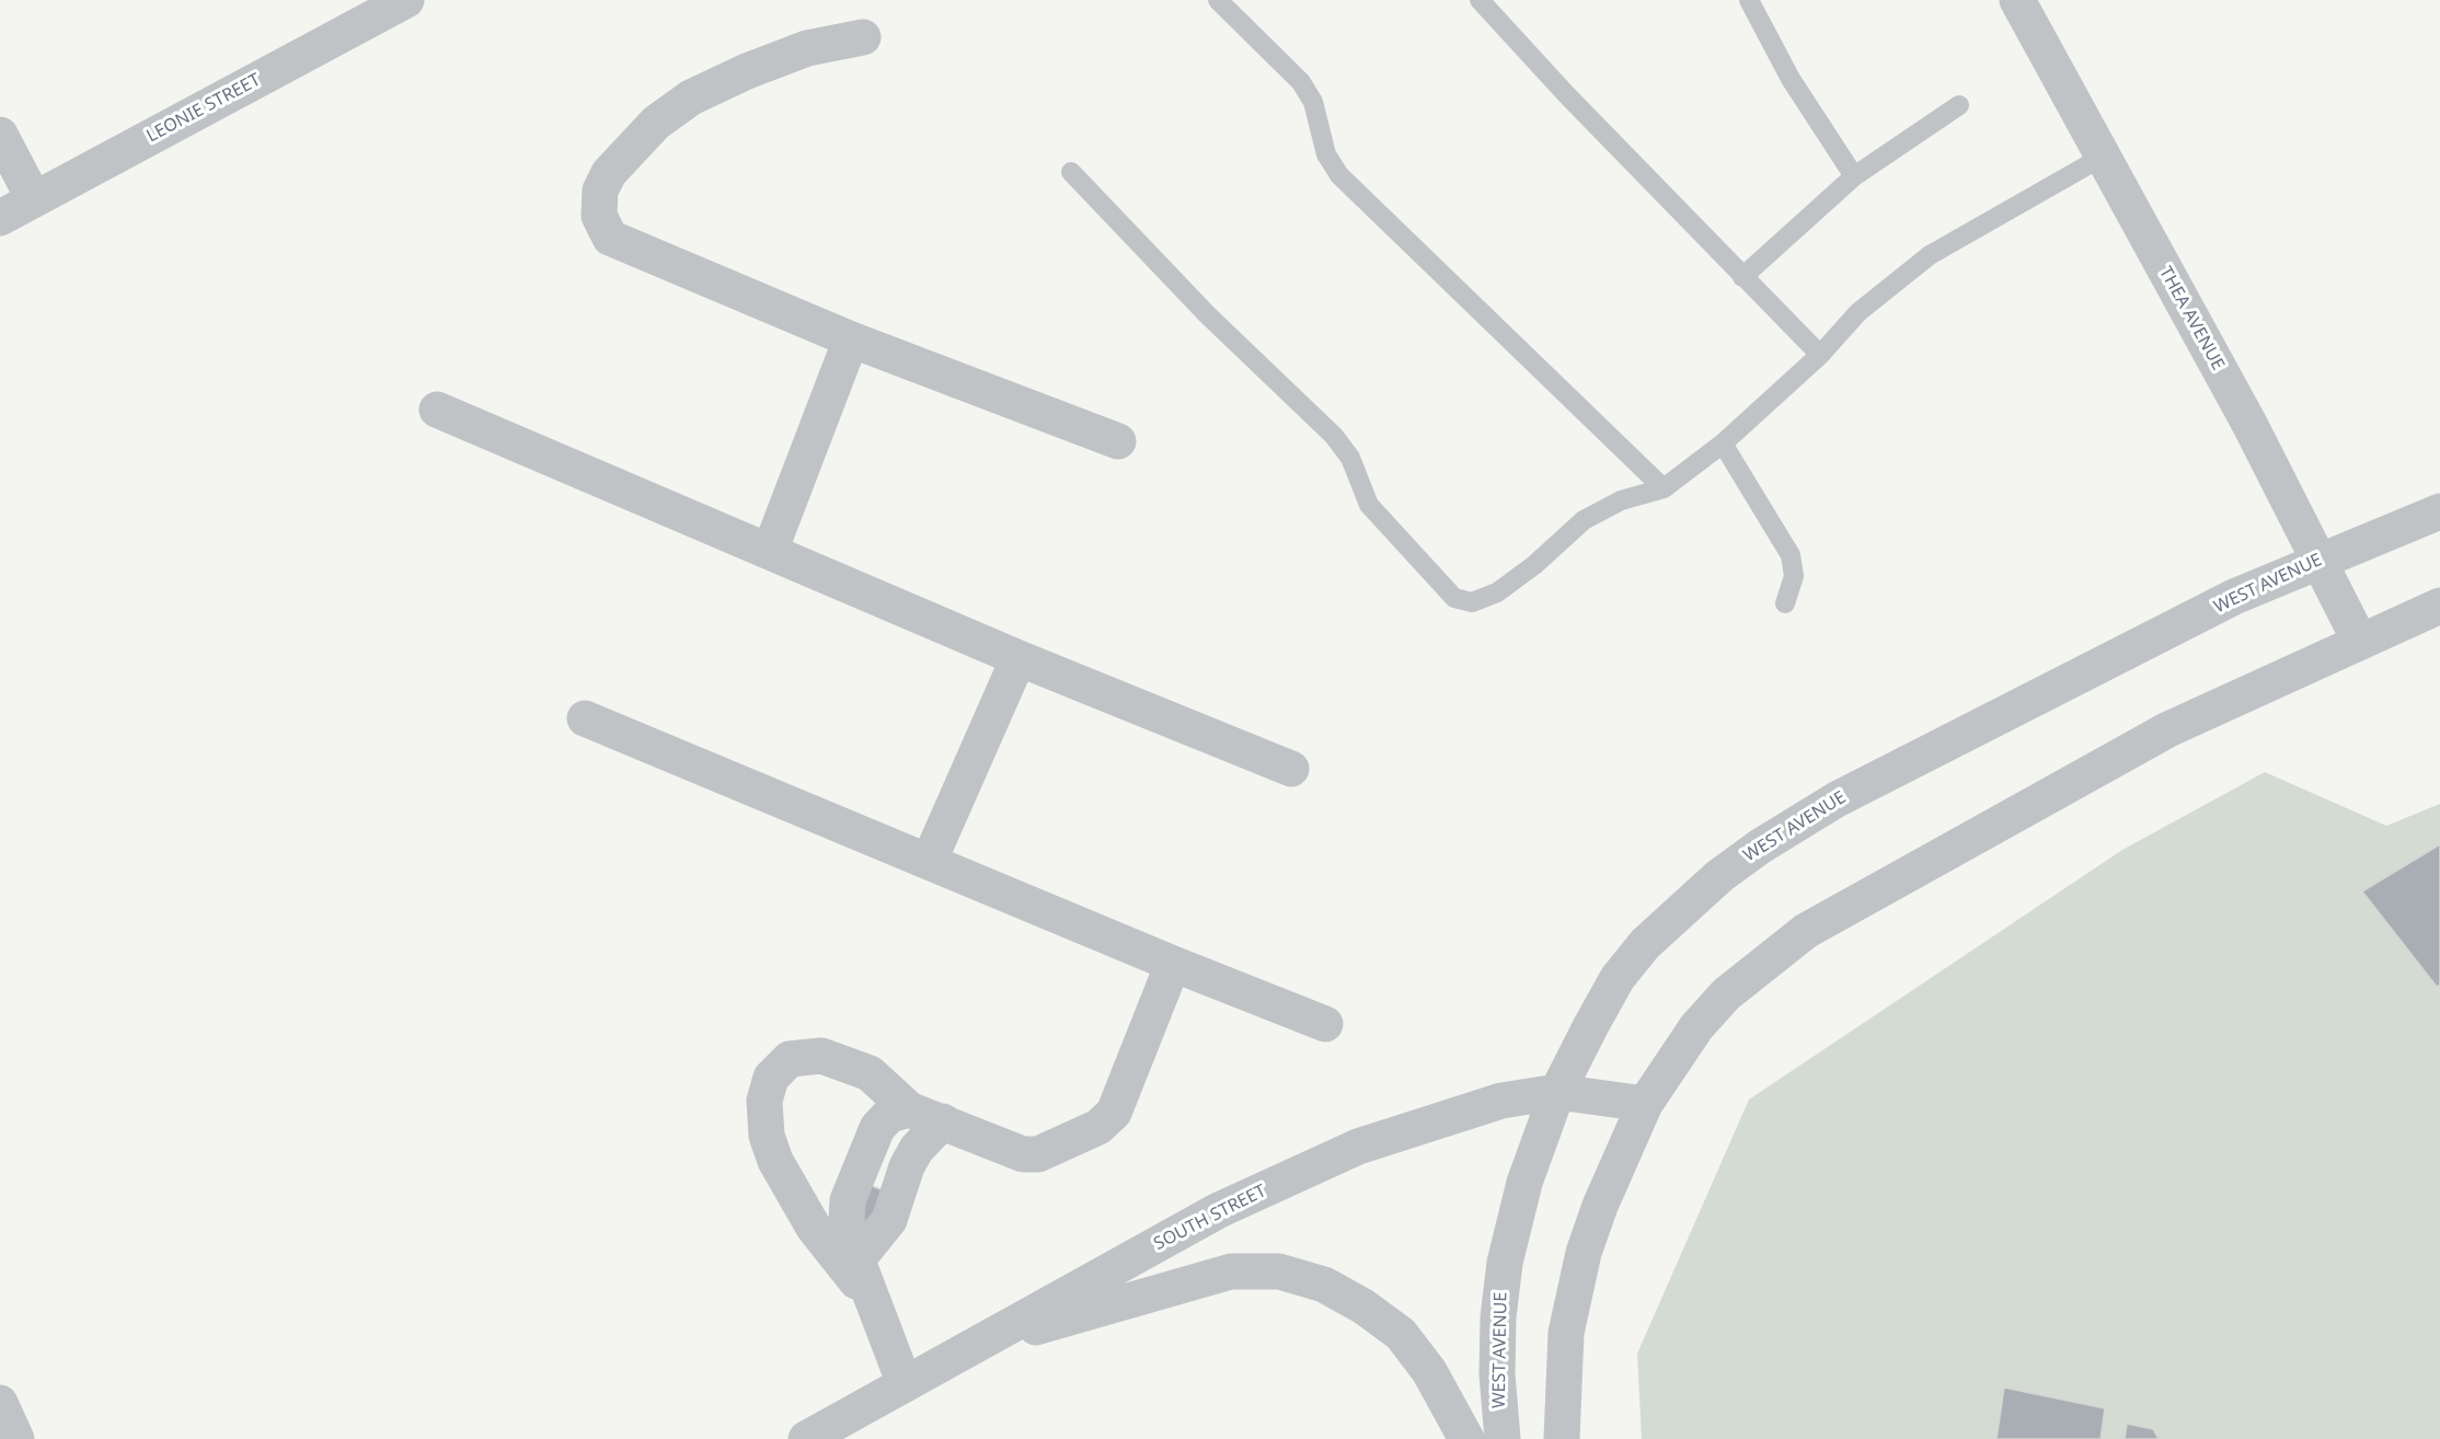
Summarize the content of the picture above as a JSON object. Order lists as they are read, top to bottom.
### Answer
{
  "streets": {
    "street": [
      "LEONIE STREET",
      "THEA AVENUE",
      "WEST AVENUE",
      "SOUTH STREET"
    ]
  },
  "crossings": [
    ["THEA AVENUE", "WEST AVENUE"],
    ["WEST AVENUE", "SOUTH STREET"]
  ]
}
